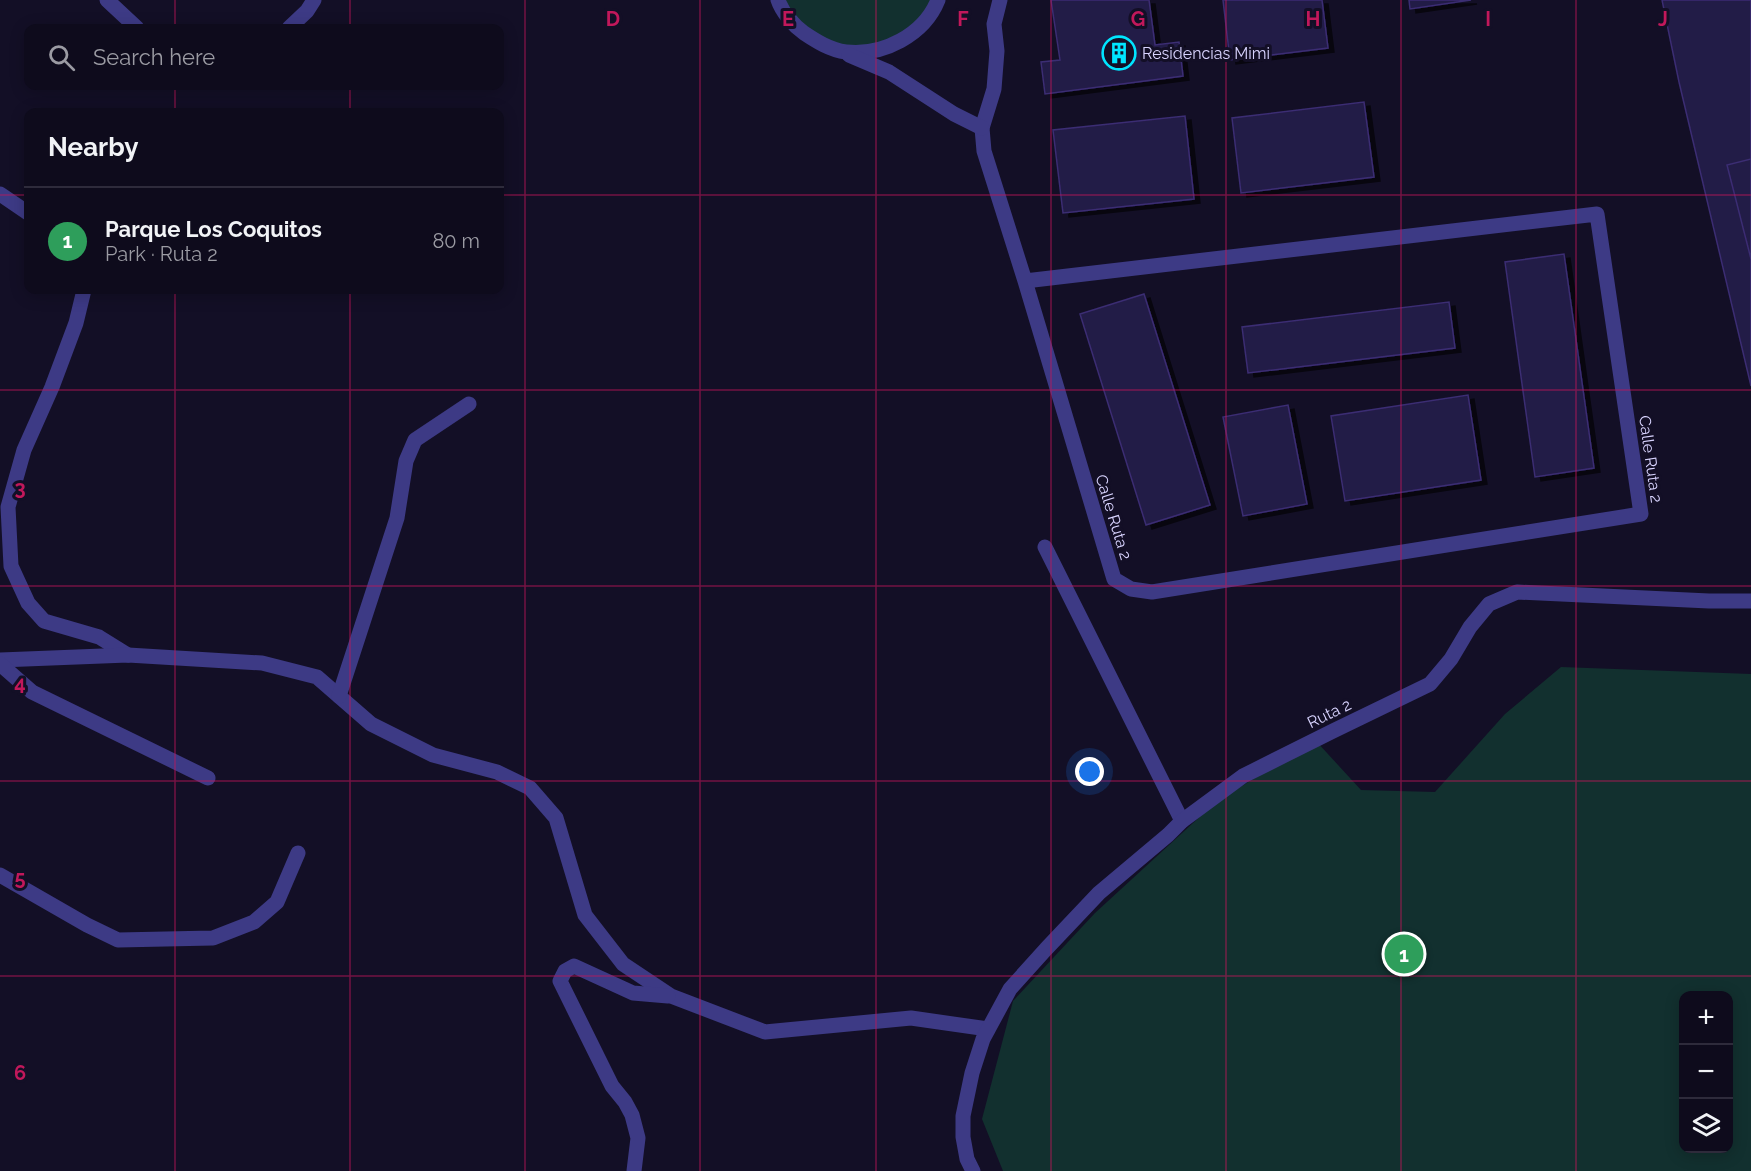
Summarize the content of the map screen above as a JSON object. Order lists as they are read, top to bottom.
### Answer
{
  "streets": {
    "street": ["Calle Ruta 2", "Ruta 2"]
  },
  "places": {
    "building": ["Residencias Mimi"]
  },
  "page": {
    "search": "Search here",
    "heading": "Nearby",
    "list": [
      {
        "mark": "1",
        "name": "Parque Los Coquitos",
        "note": "Park · Ruta 2",
        "value": "80 m"
      }
    ],
    "pins": "1",
    "map_buttons": ["+", "−"]
  },
  "grid": {
    "columns": [
      "D",
      "E",
      "F",
      "G",
      "H",
      "I",
      "J"
    ],
    "rows": [
      "3",
      "4",
      "5",
      "6"
    ]
  }
}
